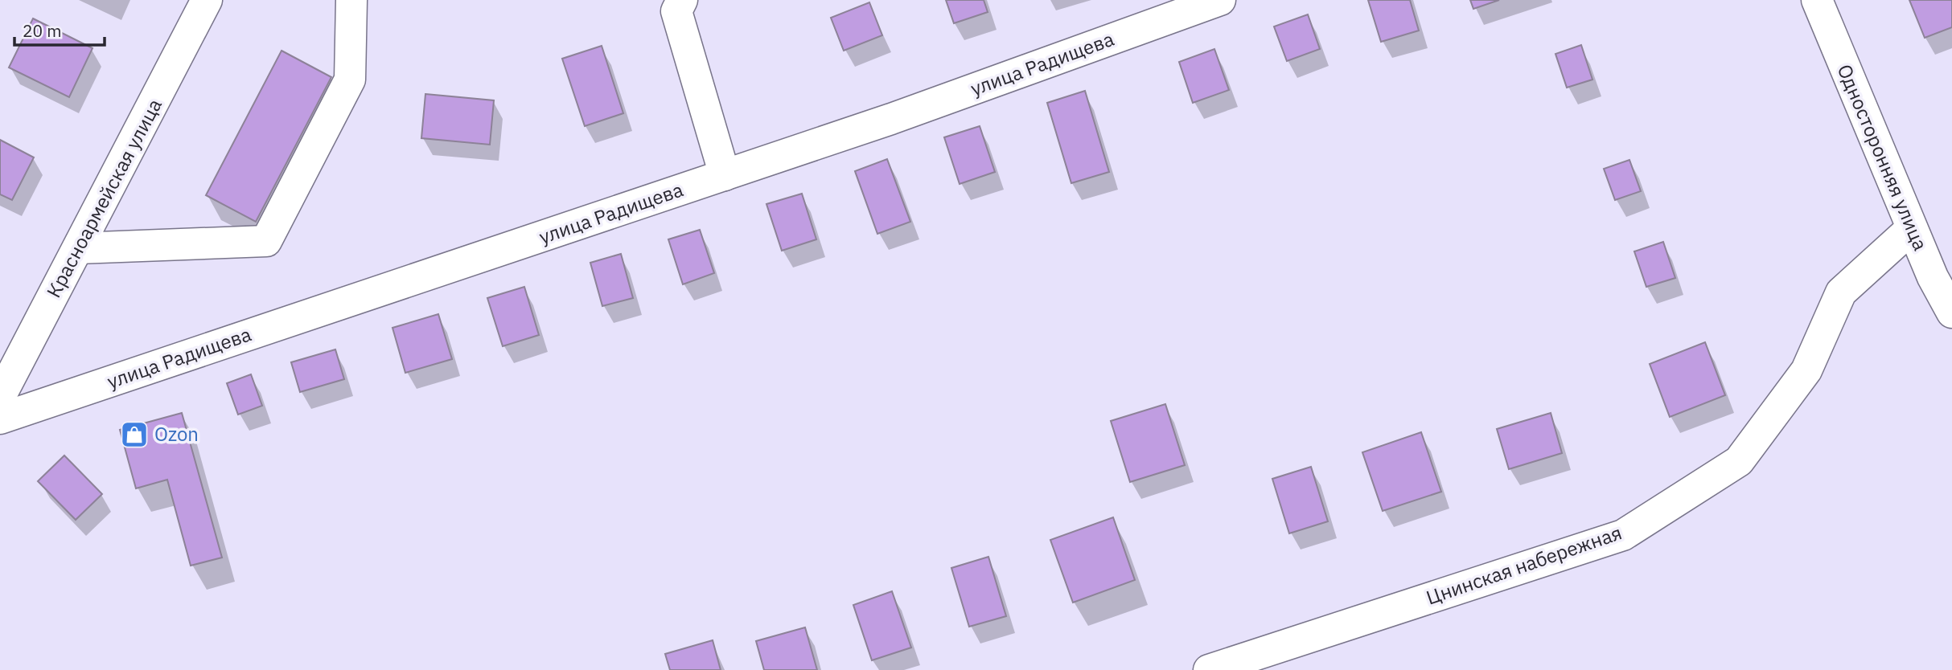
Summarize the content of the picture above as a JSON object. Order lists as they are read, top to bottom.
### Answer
{
  "streets": {
    "street": [
      "улица Радищева",
      "Односторонняя улица",
      "Красноармейская улица",
      "Цнинская набережная"
    ]
  },
  "crossings": [
    ["Односторонняя улица", "Цнинская набережная"]
  ],
  "places": {
    "shop": ["Ozon"]
  },
  "scale_bar": "20 m"
}
